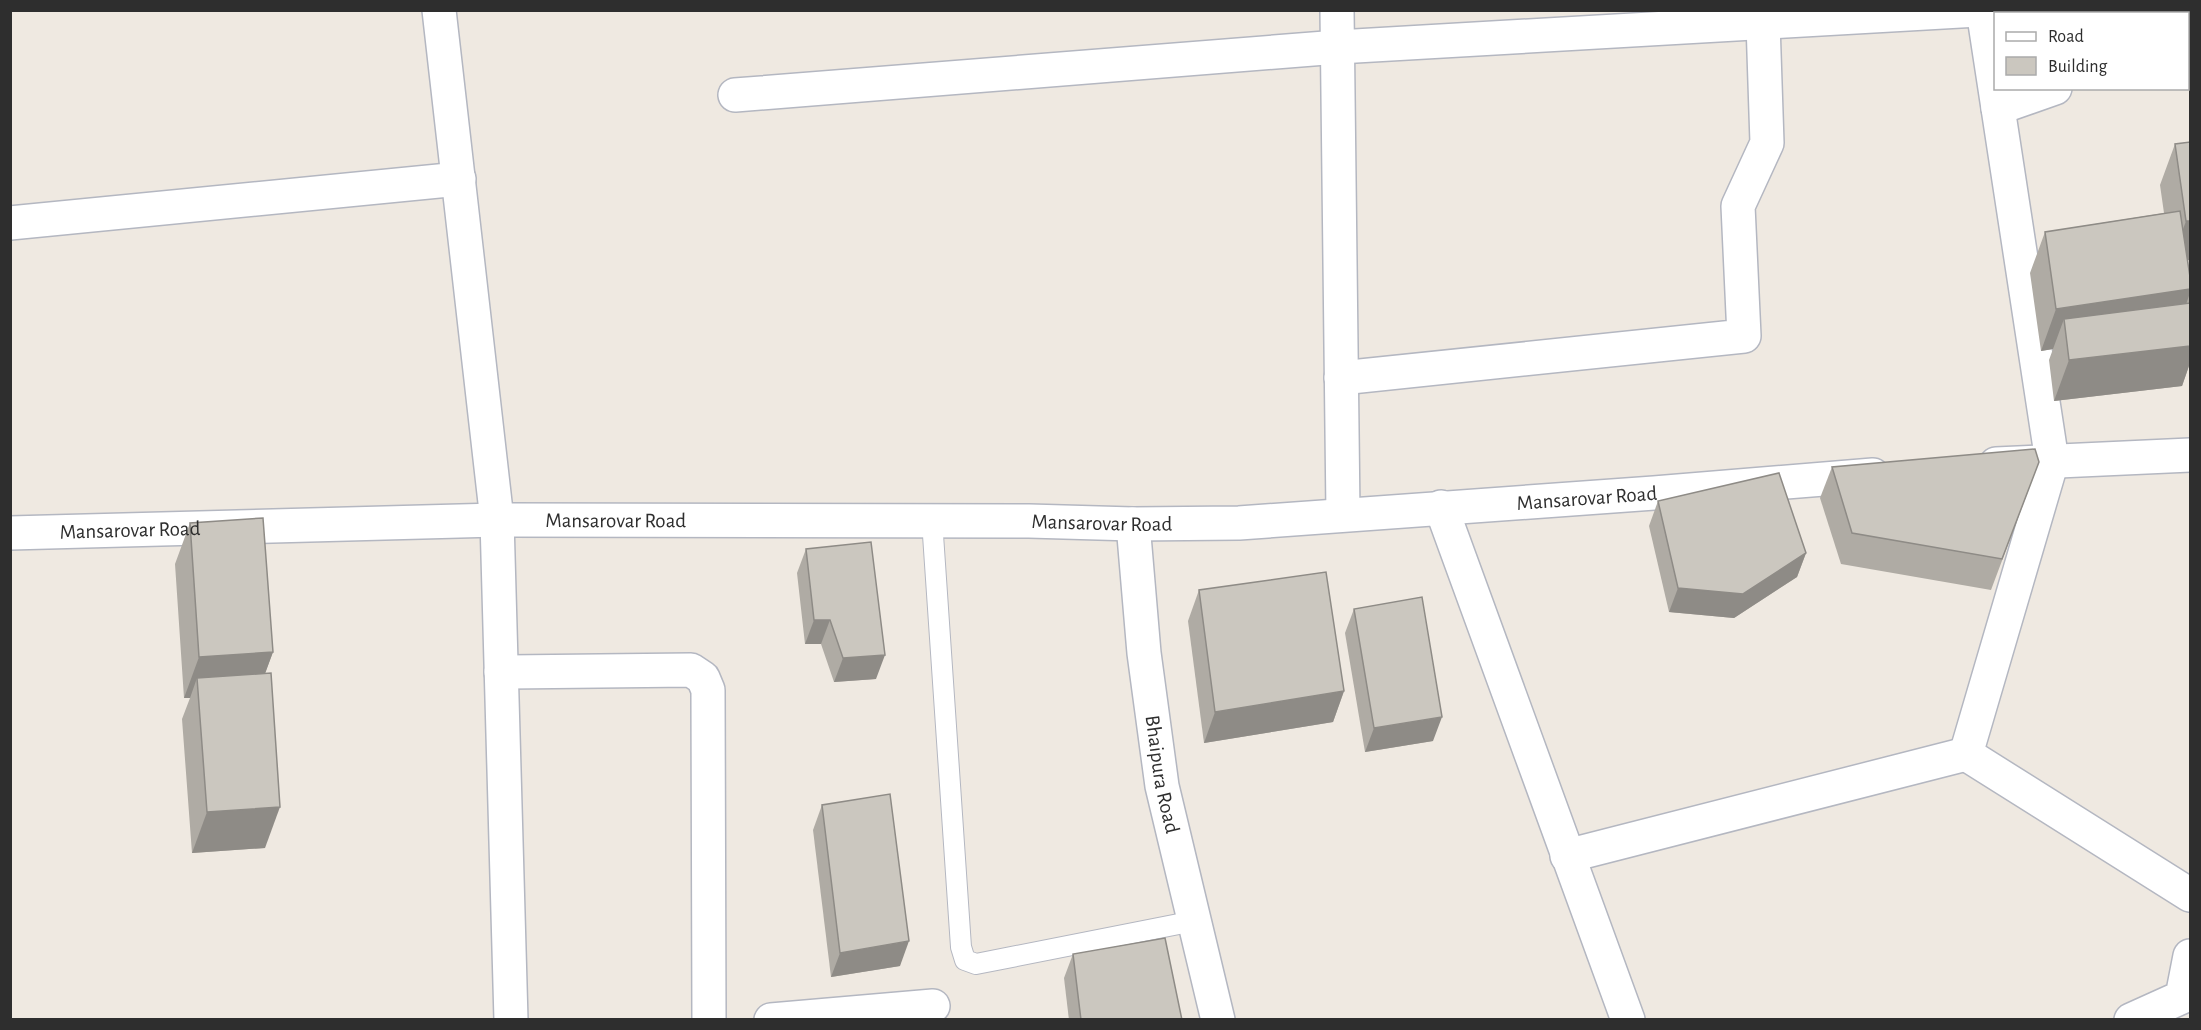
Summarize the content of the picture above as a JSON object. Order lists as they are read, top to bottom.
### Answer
{
  "streets": {
    "street": ["Mansarovar Road", "Bhaipura Road"]
  },
  "crossings": [
    ["Mansarovar Road", "Bhaipura Road"]
  ],
  "legend": ["Road", "Building"]
}
